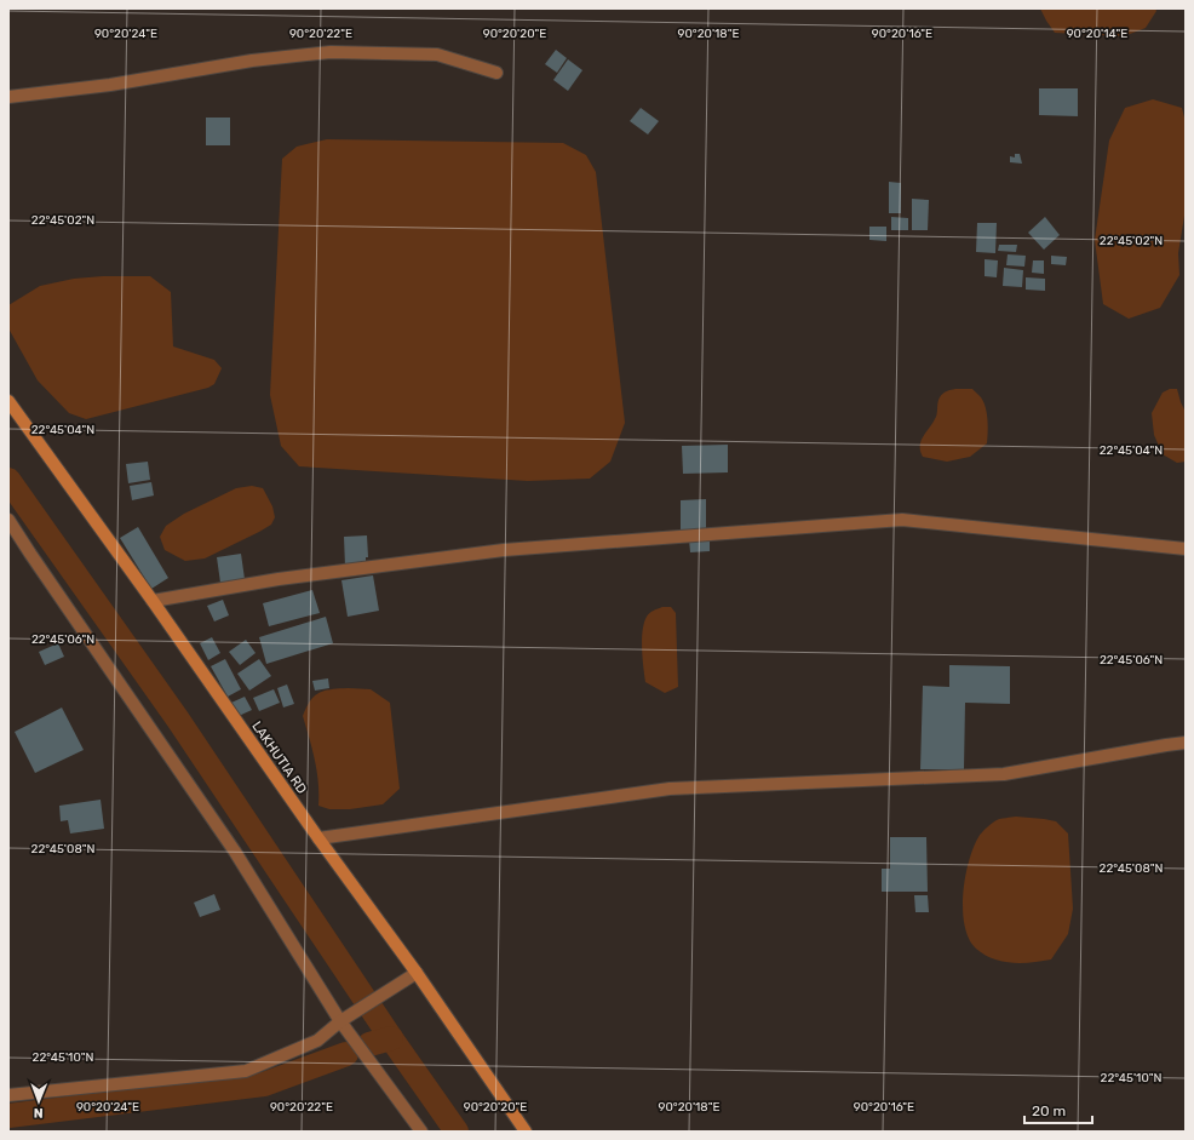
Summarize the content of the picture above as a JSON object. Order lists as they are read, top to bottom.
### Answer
{
  "streets": {
    "street": ["LAKHUTIA RD"]
  },
  "scale_bar": "20 m",
  "north": "bottom",
  "coordinates": [
    "90°20'24\"E",
    "90°20'22\"E",
    "90°20'20\"E",
    "90°20'18\"E",
    "90°20'16\"E",
    "90°20'14\"E",
    "22°45'02\"N",
    "22°45'04\"N",
    "22°45'06\"N",
    "22°45'08\"N",
    "22°45'10\"N"
  ]
}
